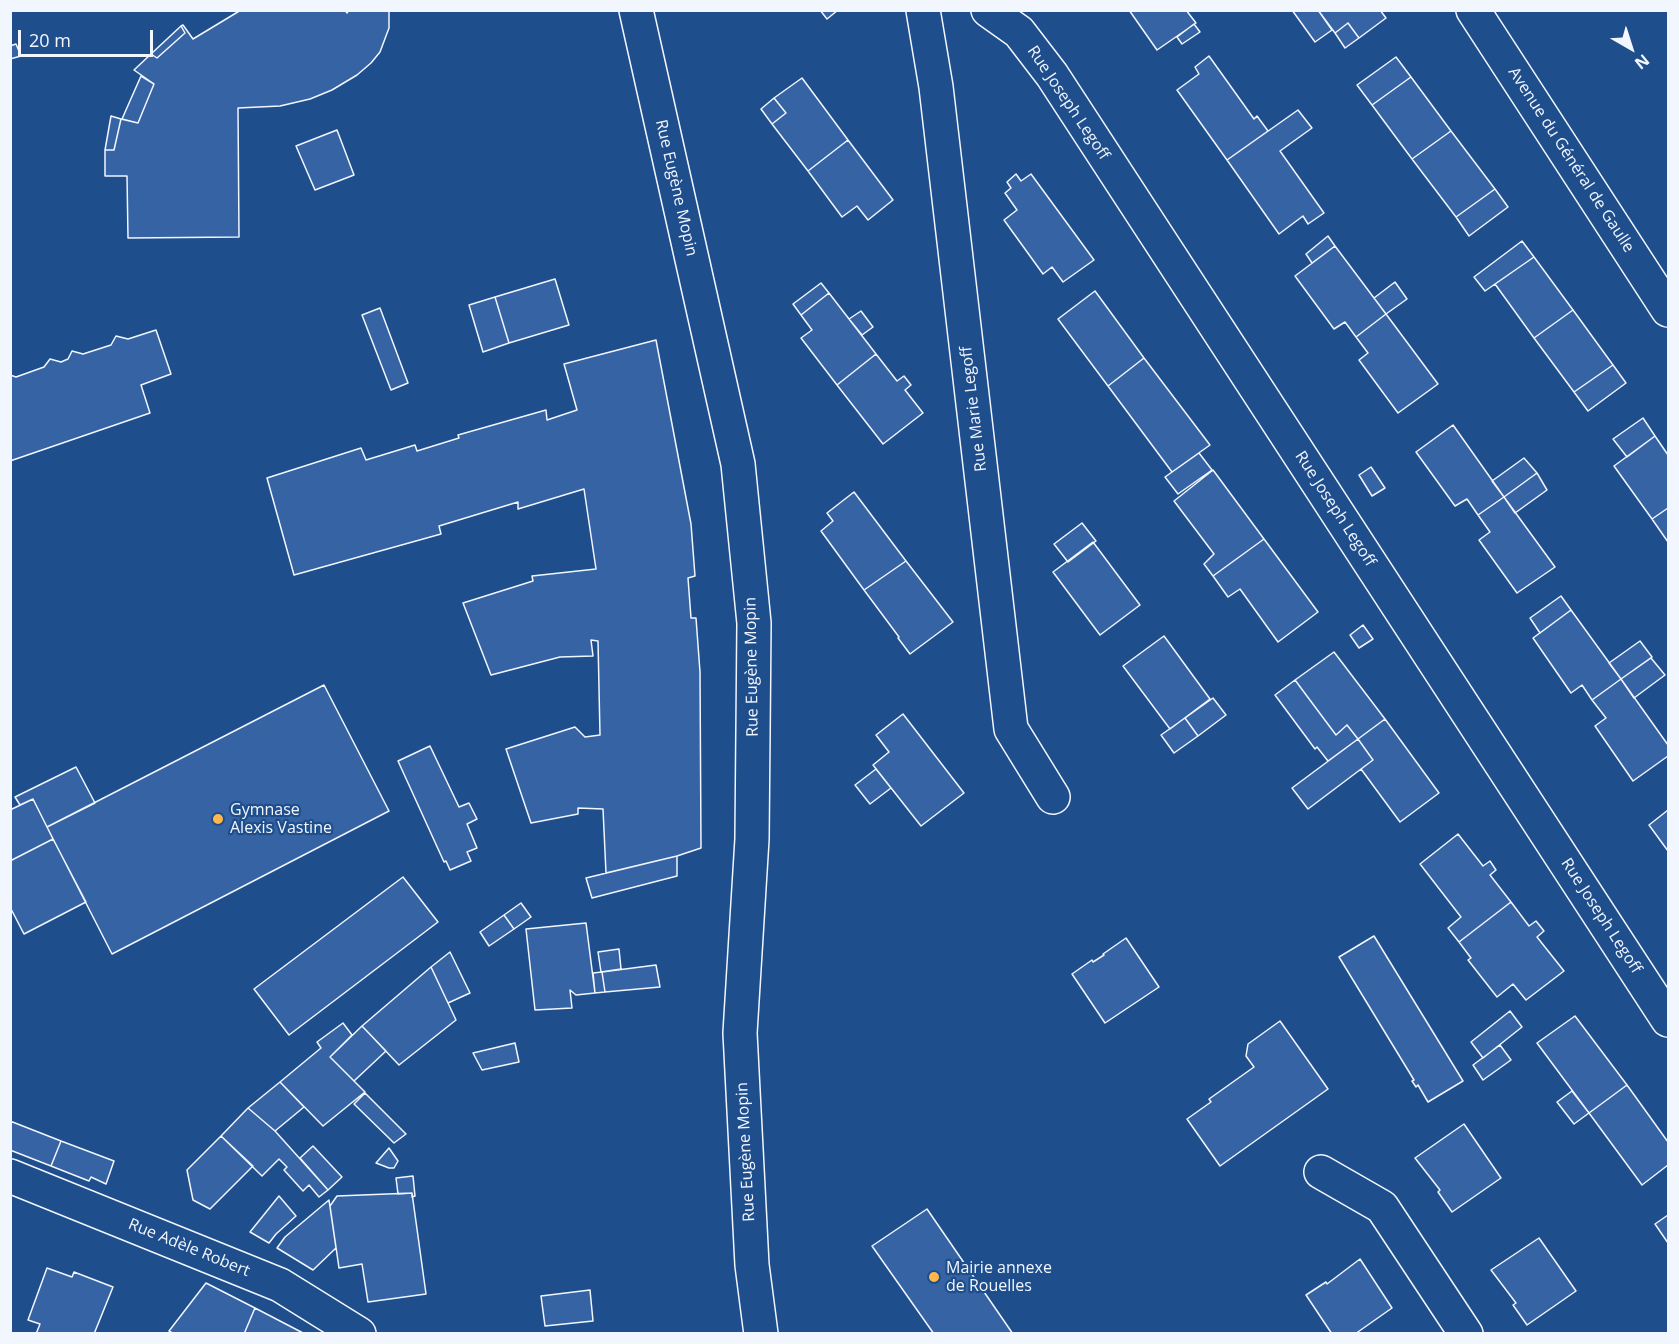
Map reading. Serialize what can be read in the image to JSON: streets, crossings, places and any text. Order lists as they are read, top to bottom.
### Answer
{
  "streets": {
    "street": [
      "Rue Joseph Legoff",
      "Avenue du Général de Gaulle",
      "Rue Eugène Mopin",
      "Rue Marie Legoff",
      "Rue Adèle Robert"
    ]
  },
  "places": ["Gymnase Alexis Vastine", "Mairie annexe de Rouelles"],
  "scale_bar": "20 m",
  "north": "bottom right"
}
